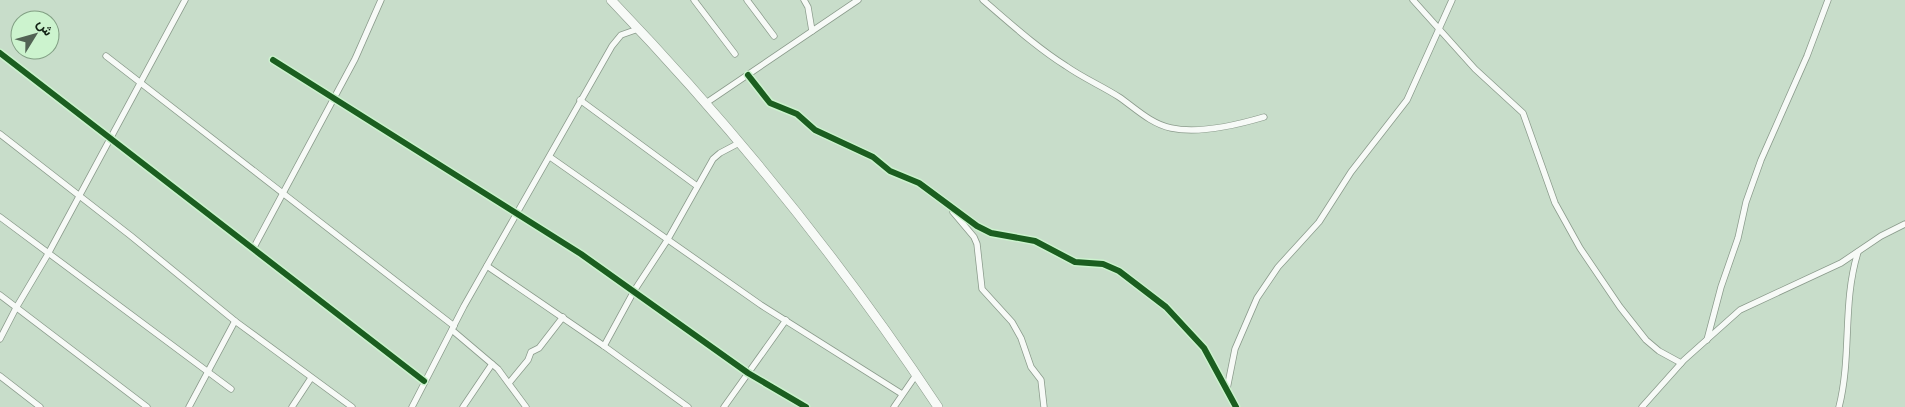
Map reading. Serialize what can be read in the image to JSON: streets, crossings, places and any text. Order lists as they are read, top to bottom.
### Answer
{
  "north": "top right"
}
